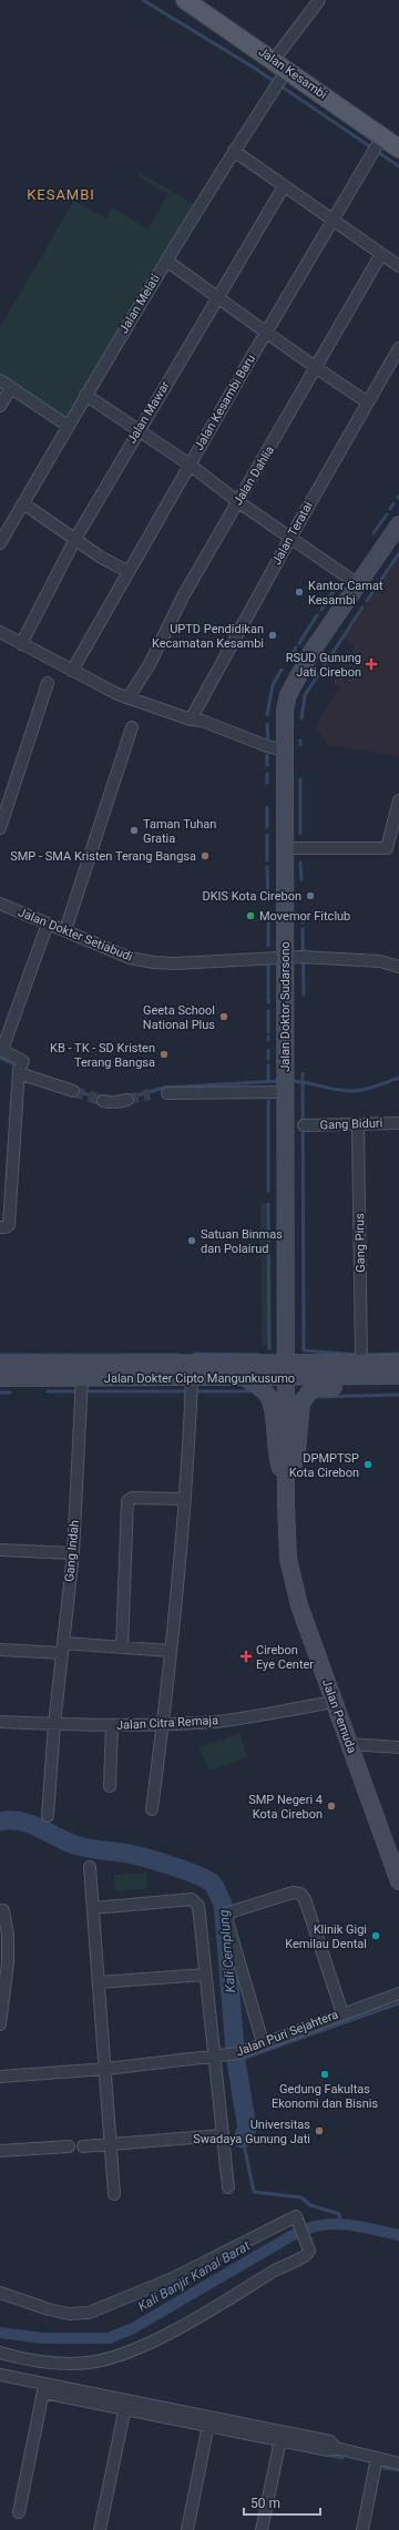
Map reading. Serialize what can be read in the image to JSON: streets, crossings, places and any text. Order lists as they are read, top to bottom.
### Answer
{
  "streets": {
    "main road": ["Jalan Kesambi"],
    "street": [
      "Jalan Melati",
      "Jalan Kesambi Baru",
      "Jalan Mawar",
      "Jalan Dahlia",
      "Jalan Teratai",
      "Jalan Dokter Setiabudi",
      "Jalan Doktor Sudarsono",
      "Gang Biduri",
      "Gang Pirus",
      "Jalan Dokter Cipto Mangunkusumo",
      "Gang Indah",
      "Jalan Pemuda",
      "Jalan Citra Remaja",
      "Jalan Puri Sejahtera"
    ]
  },
  "crossings": [
    ["Jalan Kesambi", "Jalan Melati"],
    ["Jalan Kesambi", "Jalan Kesambi Baru"],
    ["Jalan Dokter Setiabudi", "Jalan Doktor Sudarsono"],
    ["Jalan Doktor Sudarsono", "Gang Biduri"],
    ["Jalan Doktor Sudarsono", "Jalan Dokter Cipto Mangunkusumo"],
    ["Jalan Doktor Sudarsono", "Jalan Pemuda"],
    ["Gang Biduri", "Gang Pirus"],
    ["Gang Pirus", "Jalan Dokter Cipto Mangunkusumo"],
    ["Jalan Dokter Cipto Mangunkusumo", "Gang Indah"],
    ["Jalan Dokter Cipto Mangunkusumo", "Jalan Pemuda"],
    ["Gang Indah", "Jalan Citra Remaja"],
    ["Jalan Pemuda", "Jalan Citra Remaja"]
  ],
  "districts": ["KESAMBI"],
  "water": ["Kali Cemplung", "Kali Banjir Kanal Barat"],
  "places": {
    "other": [
      "Kantor Camat Kesambi",
      "UPTD Pendidikan Kecamatan Kesambi",
      "Taman Tuhan Gratia",
      "SMP - SMA Kristen Terang Bangsa",
      "DKIS Kota Cirebon",
      "Movemor Fitclub",
      "Geeta School National Plus",
      "KB - TK - SD Kristen Terang Bangsa",
      "Satuan Binmas dan Polairud",
      "DPMPTSP Kota Cirebon",
      "SMP Negeri 4 Kota Cirebon",
      "Klinik Gigi Kemilau Dental",
      "Gedung Fakultas Ekonomi dan Bisnis",
      "Universitas Swadaya Gunung Jati"
    ],
    "health": ["RSUD Gunung Jati Cirebon", "Cirebon Eye Center"]
  },
  "scale_bar": "50 m"
}
